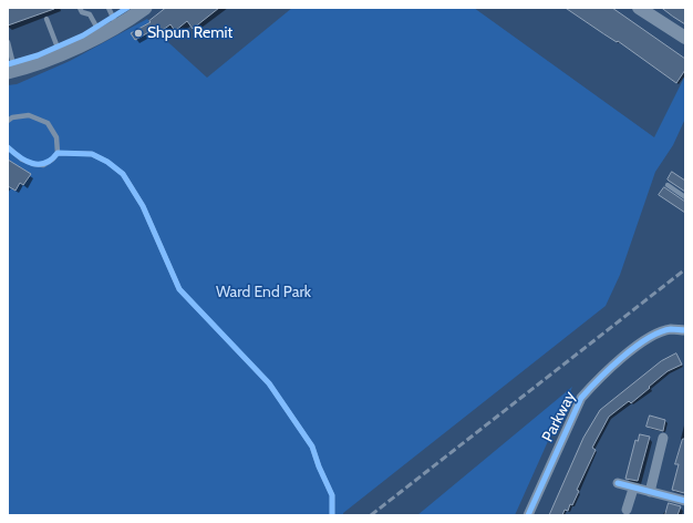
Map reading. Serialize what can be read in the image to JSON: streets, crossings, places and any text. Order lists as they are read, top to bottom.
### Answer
{
  "streets": {
    "street": ["Parkway"]
  },
  "parks": ["Ward End Park"],
  "places": ["Shpun Remit"]
}
